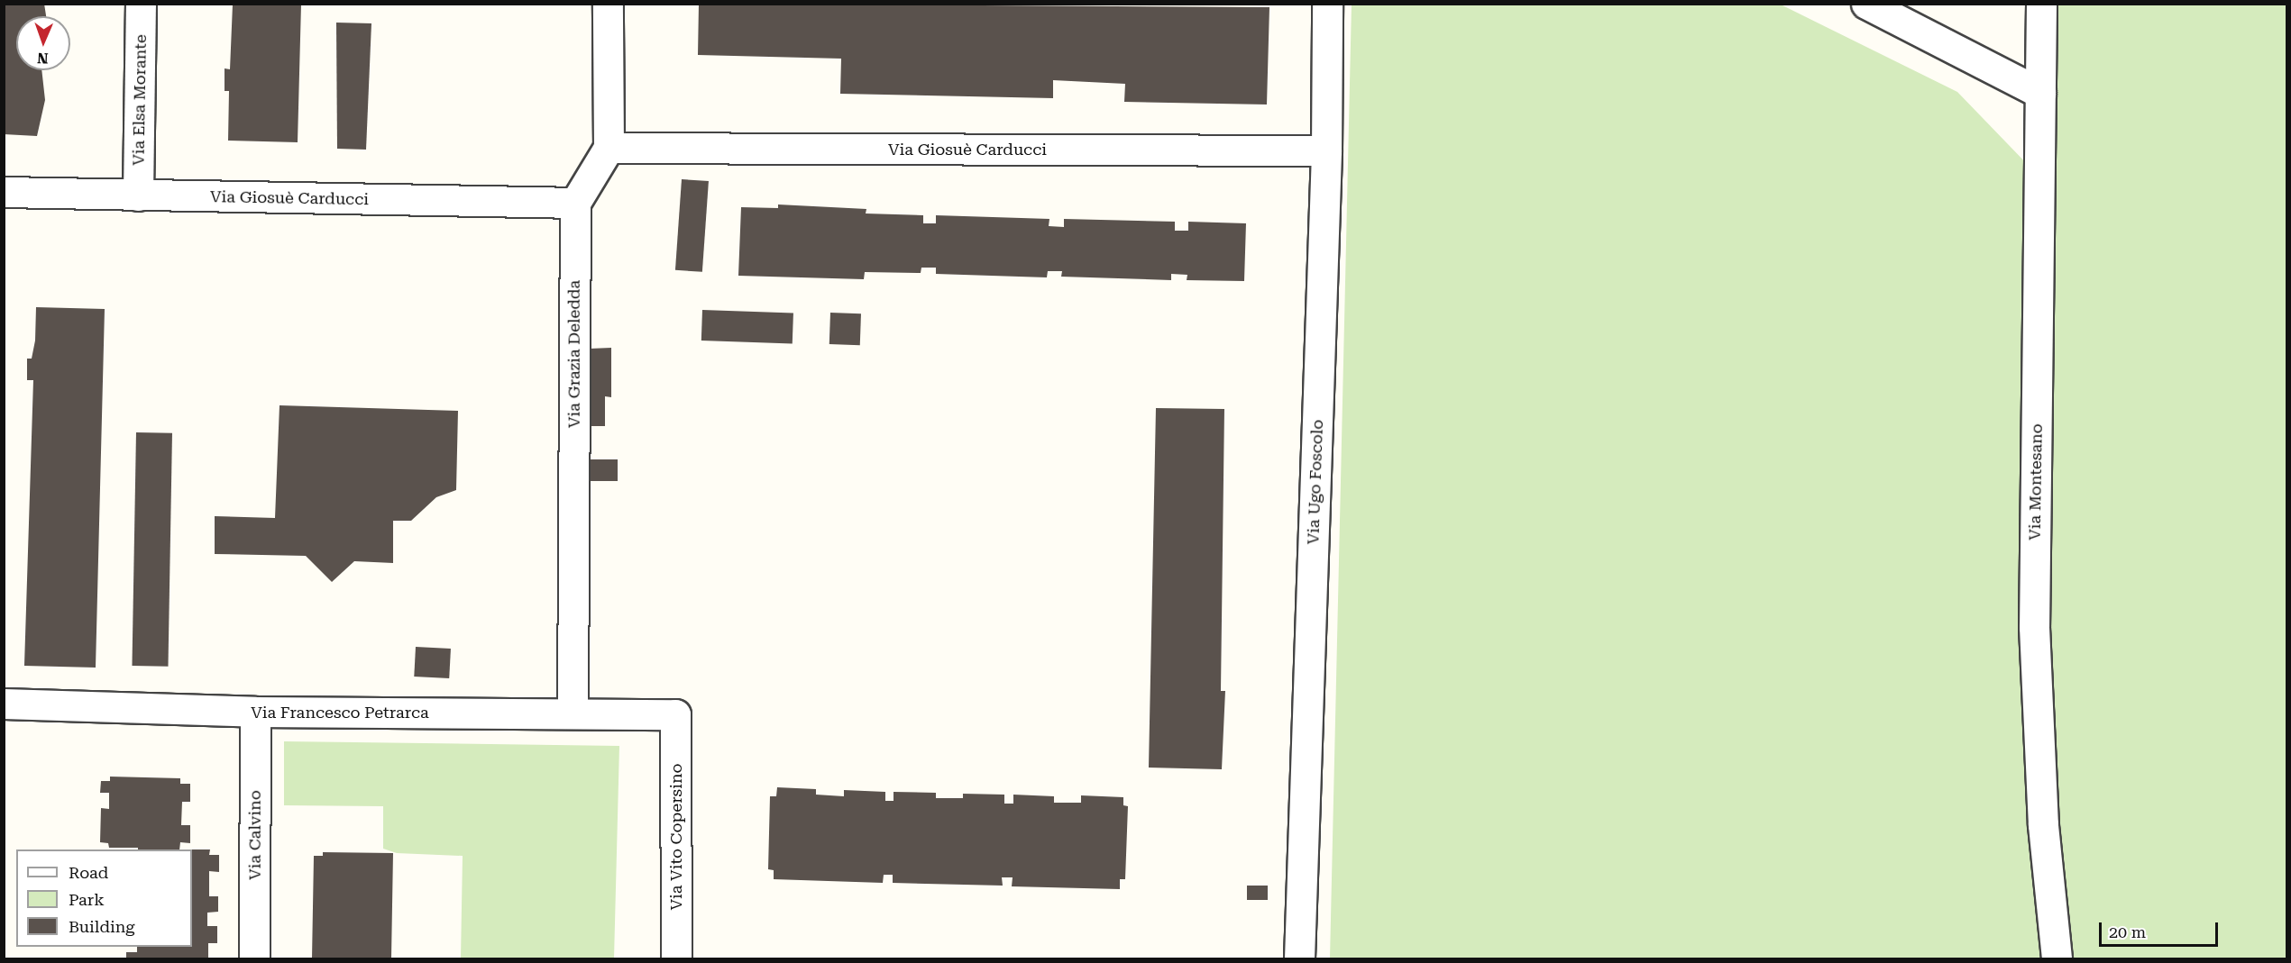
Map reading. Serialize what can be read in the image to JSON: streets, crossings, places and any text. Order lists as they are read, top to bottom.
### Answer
{
  "streets": {
    "street": [
      "Via Elsa Morante",
      "Via Giosuè Carducci",
      "Via Grazia Deledda",
      "Via Ugo Foscolo",
      "Via Montesano",
      "Via Francesco Petrarca",
      "Via Calvino",
      "Via Vito Copersino"
    ]
  },
  "crossings": [
    ["Via Elsa Morante", "Via Giosuè Carducci"],
    ["Via Giosuè Carducci", "Via Grazia Deledda"],
    ["Via Giosuè Carducci", "Via Ugo Foscolo"],
    ["Via Grazia Deledda", "Via Francesco Petrarca"],
    ["Via Francesco Petrarca", "Via Calvino"],
    ["Via Francesco Petrarca", "Via Vito Copersino"]
  ],
  "legend": ["Road", "Park", "Building"],
  "scale_bar": "20 m",
  "north": "bottom"
}
